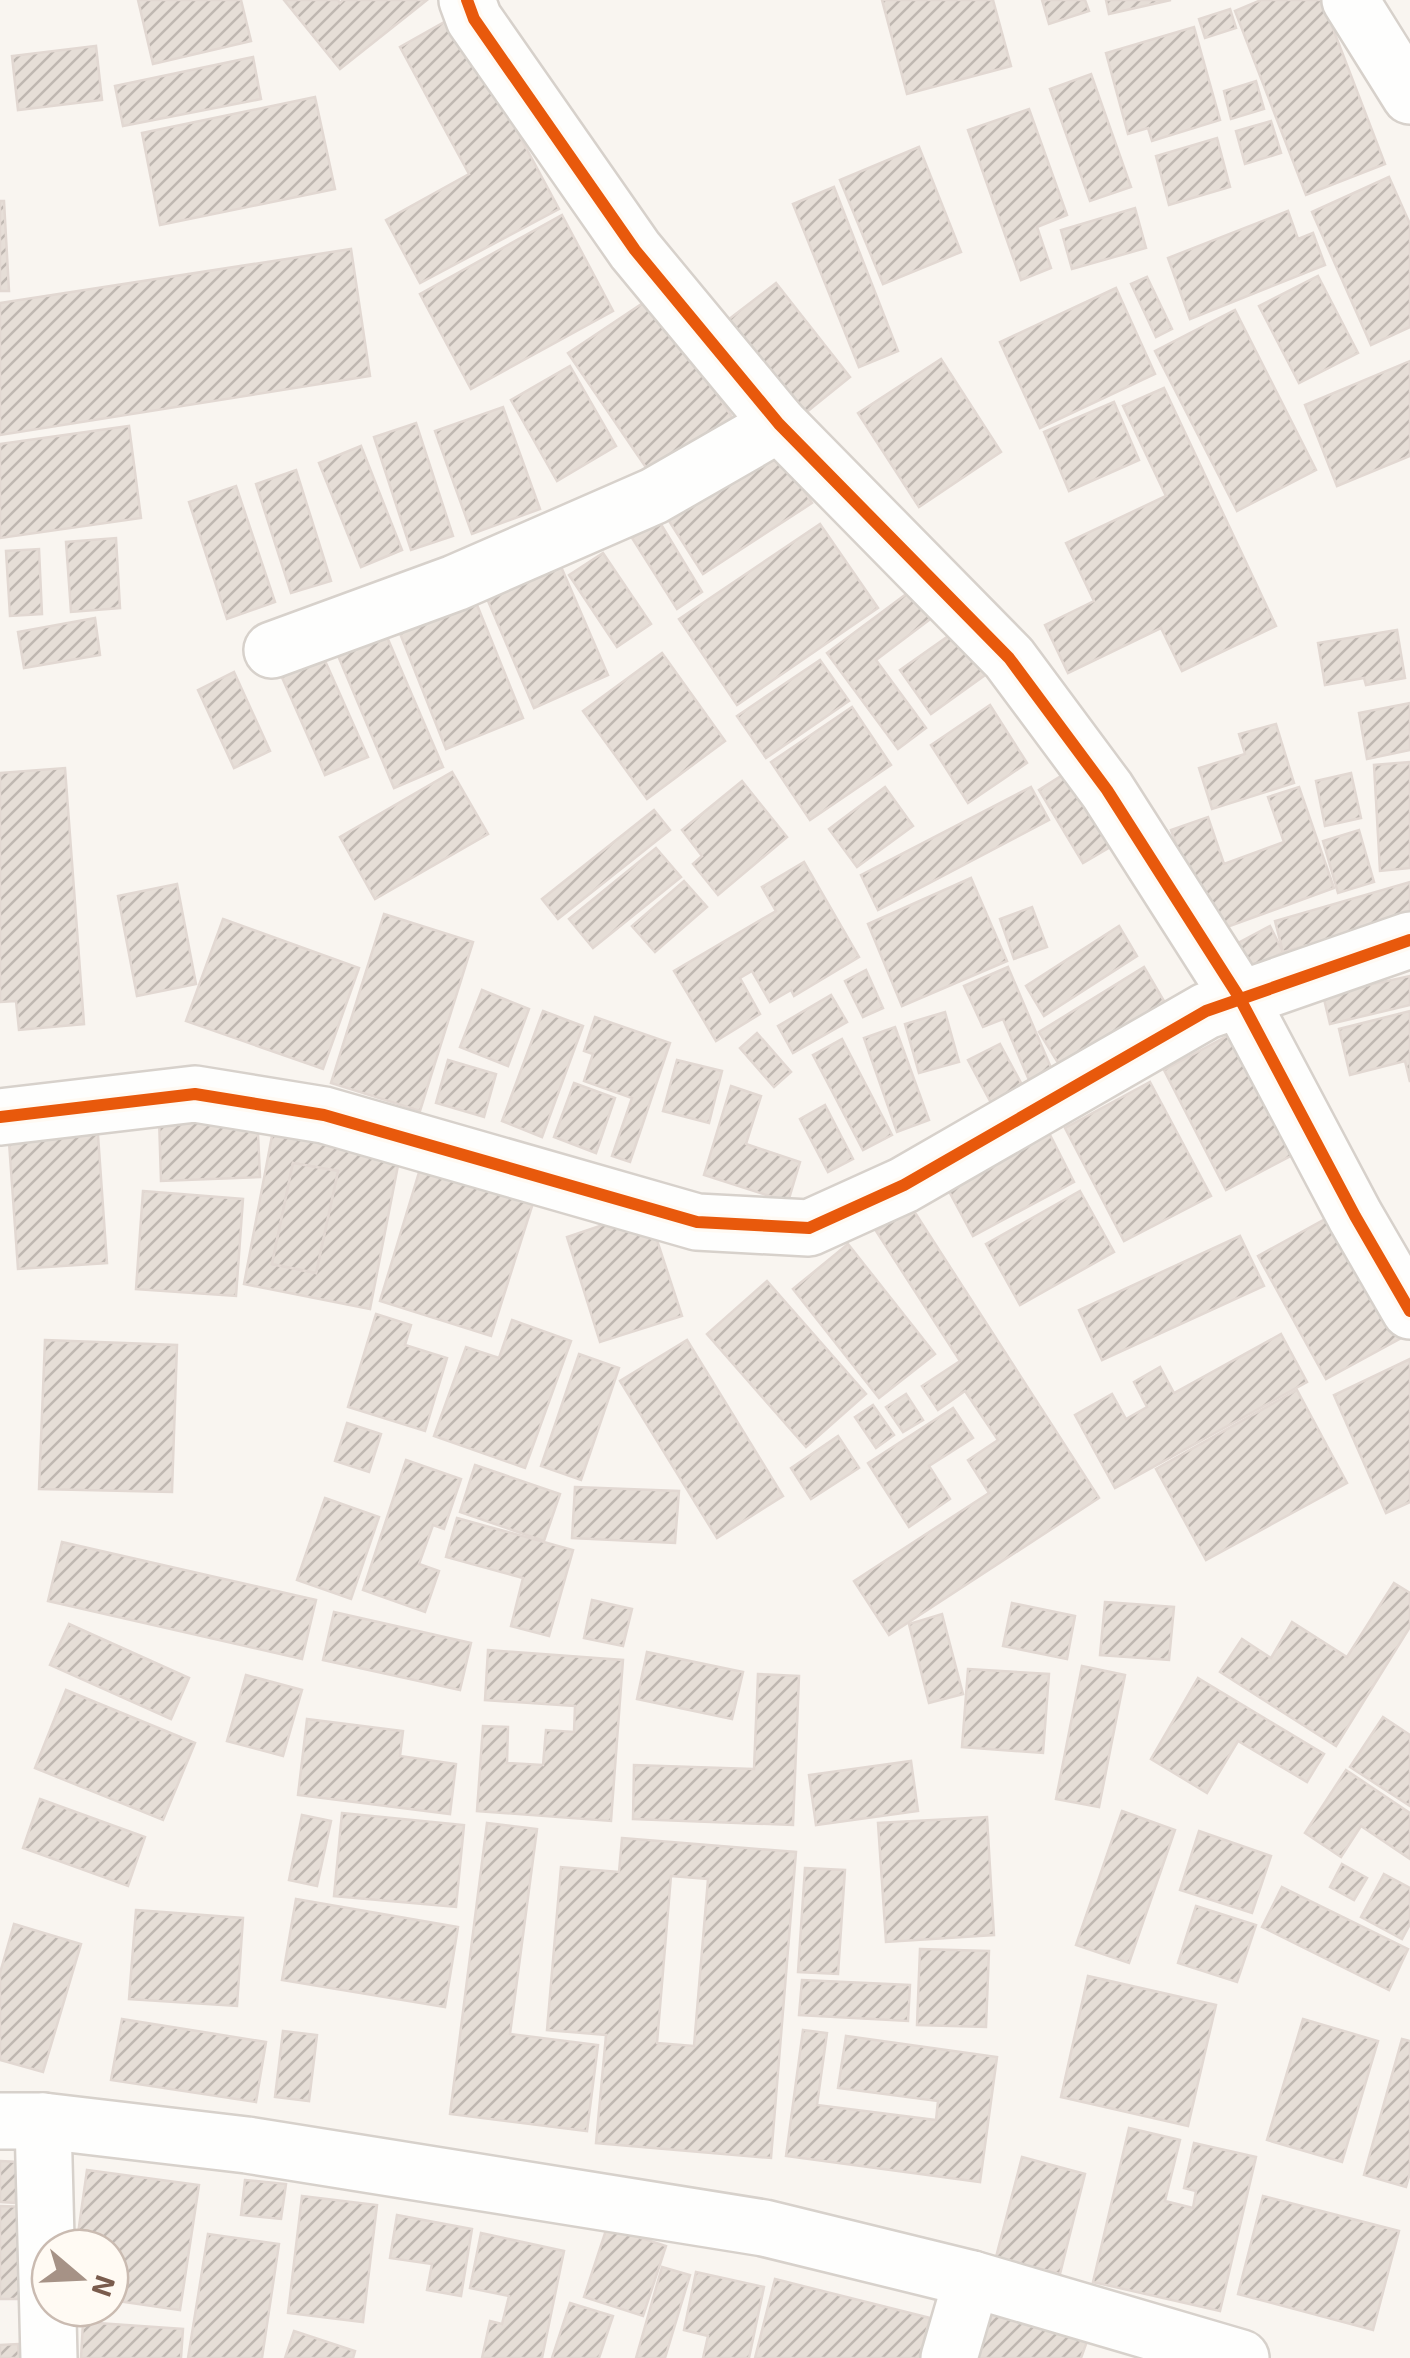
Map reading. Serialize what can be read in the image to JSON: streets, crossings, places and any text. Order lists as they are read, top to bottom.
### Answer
{
  "north": "right"
}
